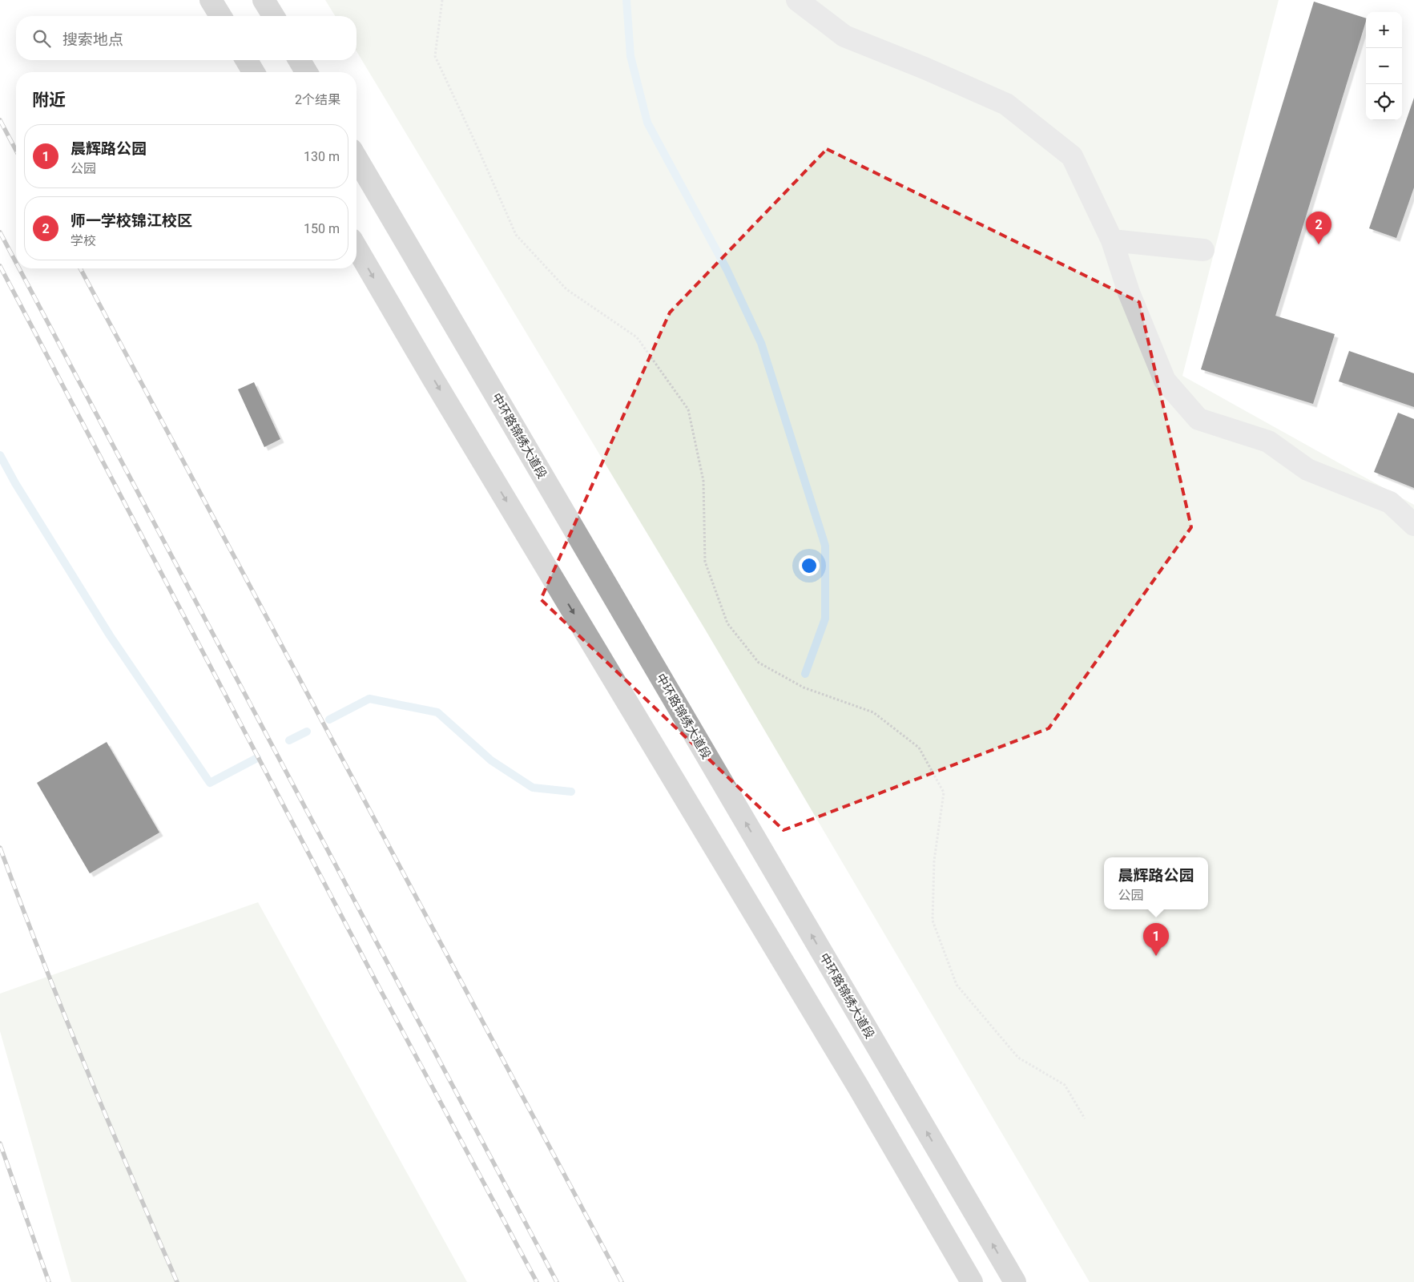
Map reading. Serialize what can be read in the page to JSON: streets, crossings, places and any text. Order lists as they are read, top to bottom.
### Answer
{
  "streets": {
    "main road": ["中环路锦绣大道段"]
  },
  "page": {
    "map_buttons": ["+", "−"],
    "search": "搜索地点",
    "heading": ["附近", "2个结果"],
    "list": [
      {
        "mark": "1",
        "name": "晨辉路公园",
        "note": "公园",
        "value": "130 m"
      },
      {
        "mark": "2",
        "name": "师一学校锦江校区",
        "note": "学校",
        "value": "150 m"
      }
    ],
    "pins": ["2", "1"],
    "popup": ["晨辉路公园", "公园"]
  }
}
